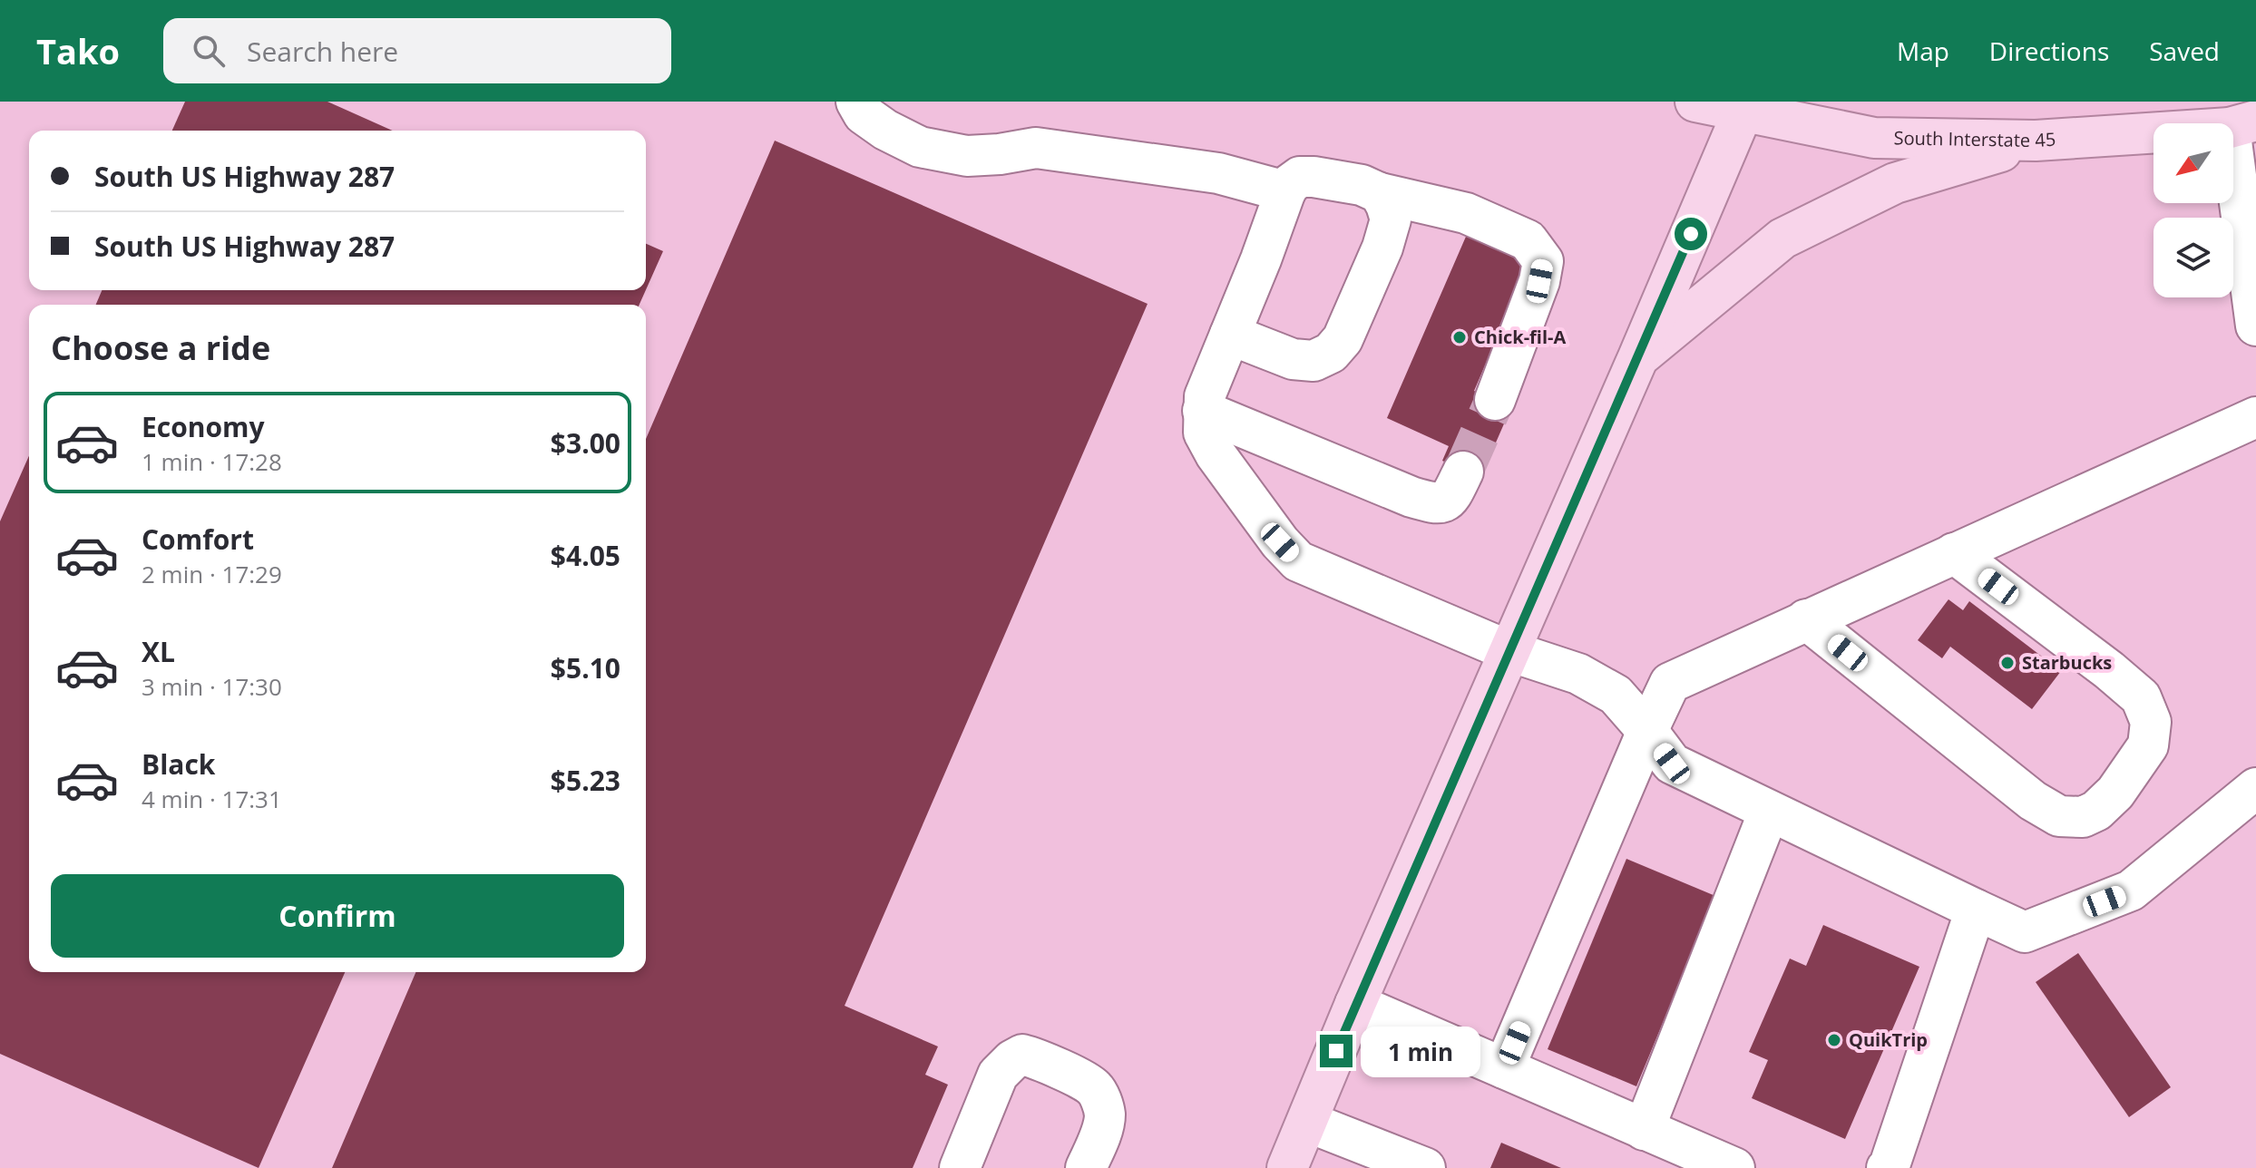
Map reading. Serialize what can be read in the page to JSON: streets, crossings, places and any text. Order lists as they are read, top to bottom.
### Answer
{
  "streets": {
    "main road": ["South Interstate 45"]
  },
  "places": ["Chick-fil-A", "Starbucks", "QuikTrip"],
  "north": "bottom left",
  "page": {
    "header": "Tako",
    "search": "Search here",
    "nav": ["Map", "Directions", "Saved"],
    "banner": ["South US Highway 287", "South US Highway 287"],
    "heading": "Choose a ride",
    "list": [
      {
        "name": "Economy",
        "note": "1 min · 17:28",
        "value": "$3.00"
      },
      {
        "name": "Comfort",
        "note": "2 min · 17:29",
        "value": "$4.05"
      },
      {
        "name": "XL",
        "note": "3 min · 17:30",
        "value": "$5.10"
      },
      {
        "name": "Black",
        "note": "4 min · 17:31",
        "value": "$5.23"
      }
    ],
    "buttons": "Confirm",
    "bubble": "1 min"
  }
}
